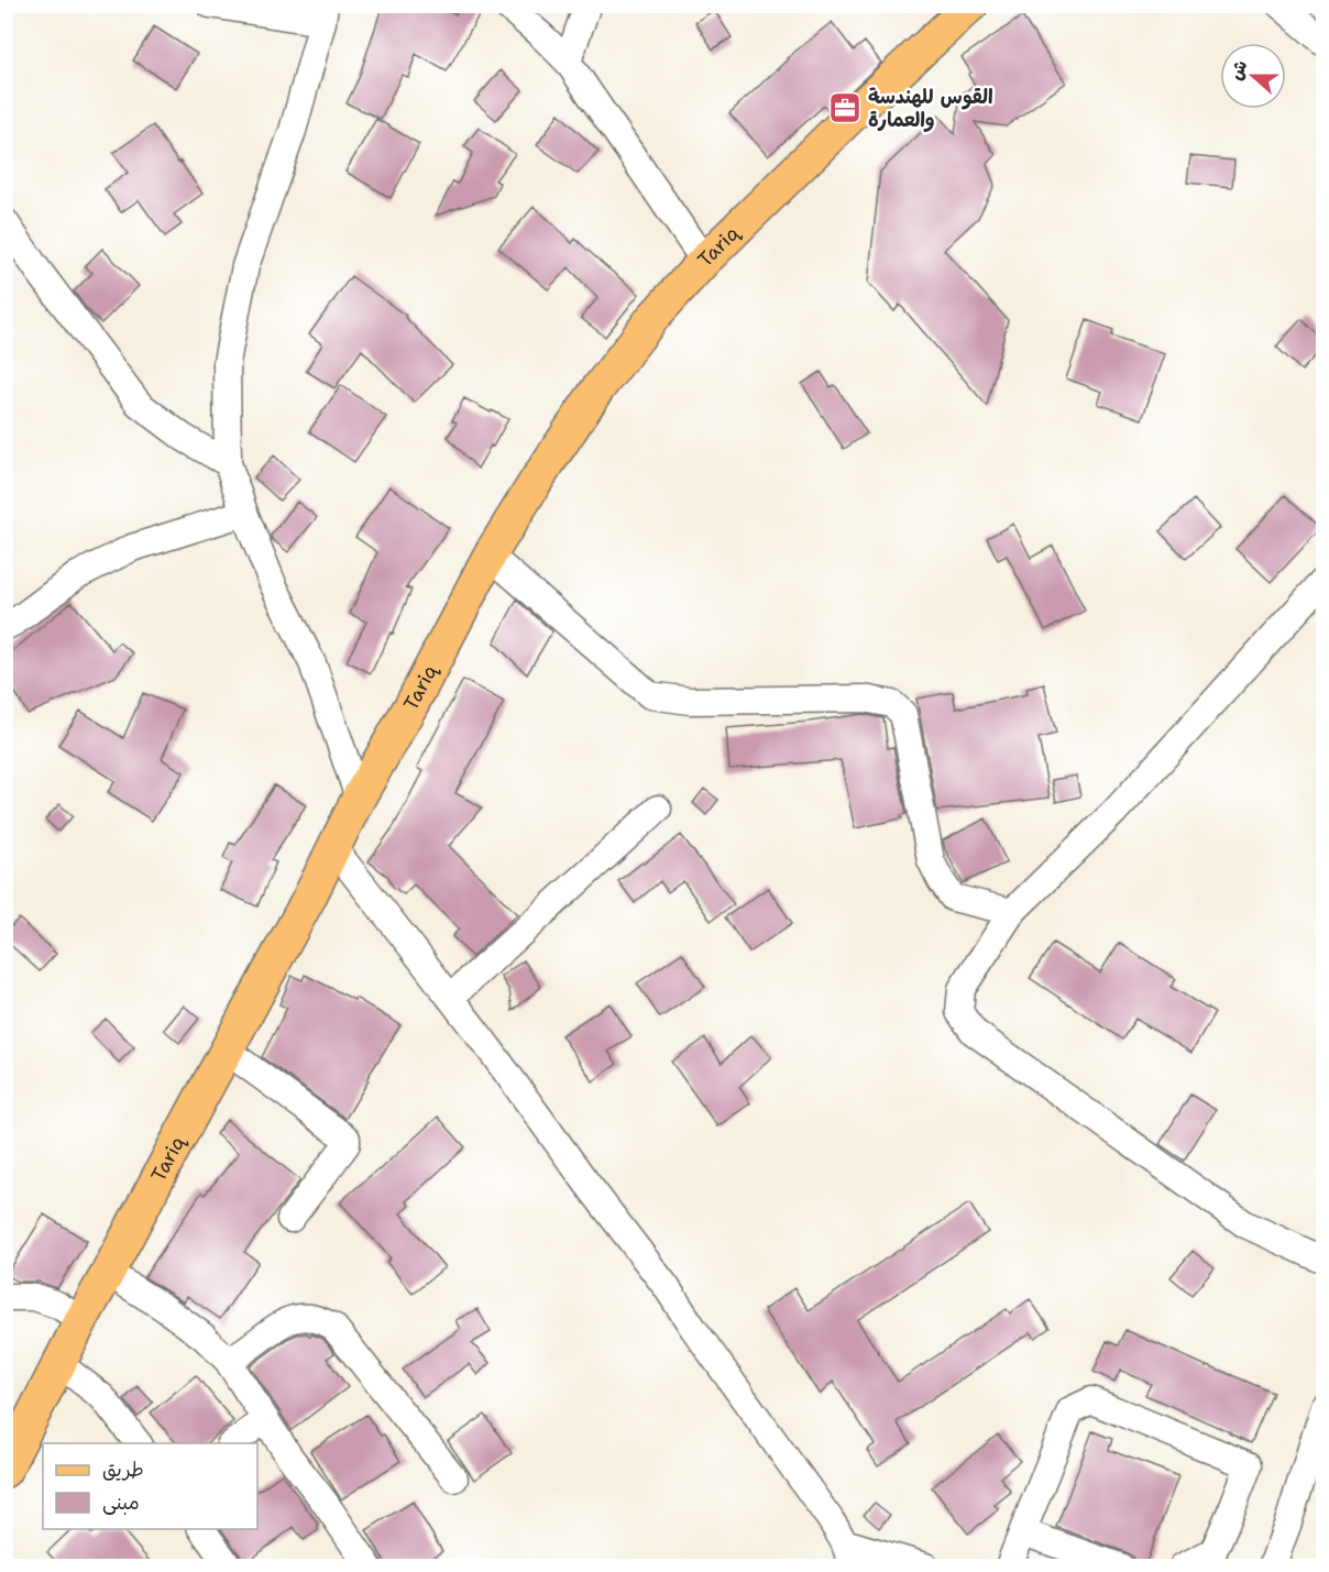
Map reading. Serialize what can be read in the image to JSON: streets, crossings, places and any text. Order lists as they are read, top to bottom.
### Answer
{
  "streets": {
    "main road": ["Tariq"]
  },
  "places": {
    "office": ["القوس للهندسة والعمارة"]
  },
  "legend": ["طريق", "مبنى"],
  "north": "left"
}
